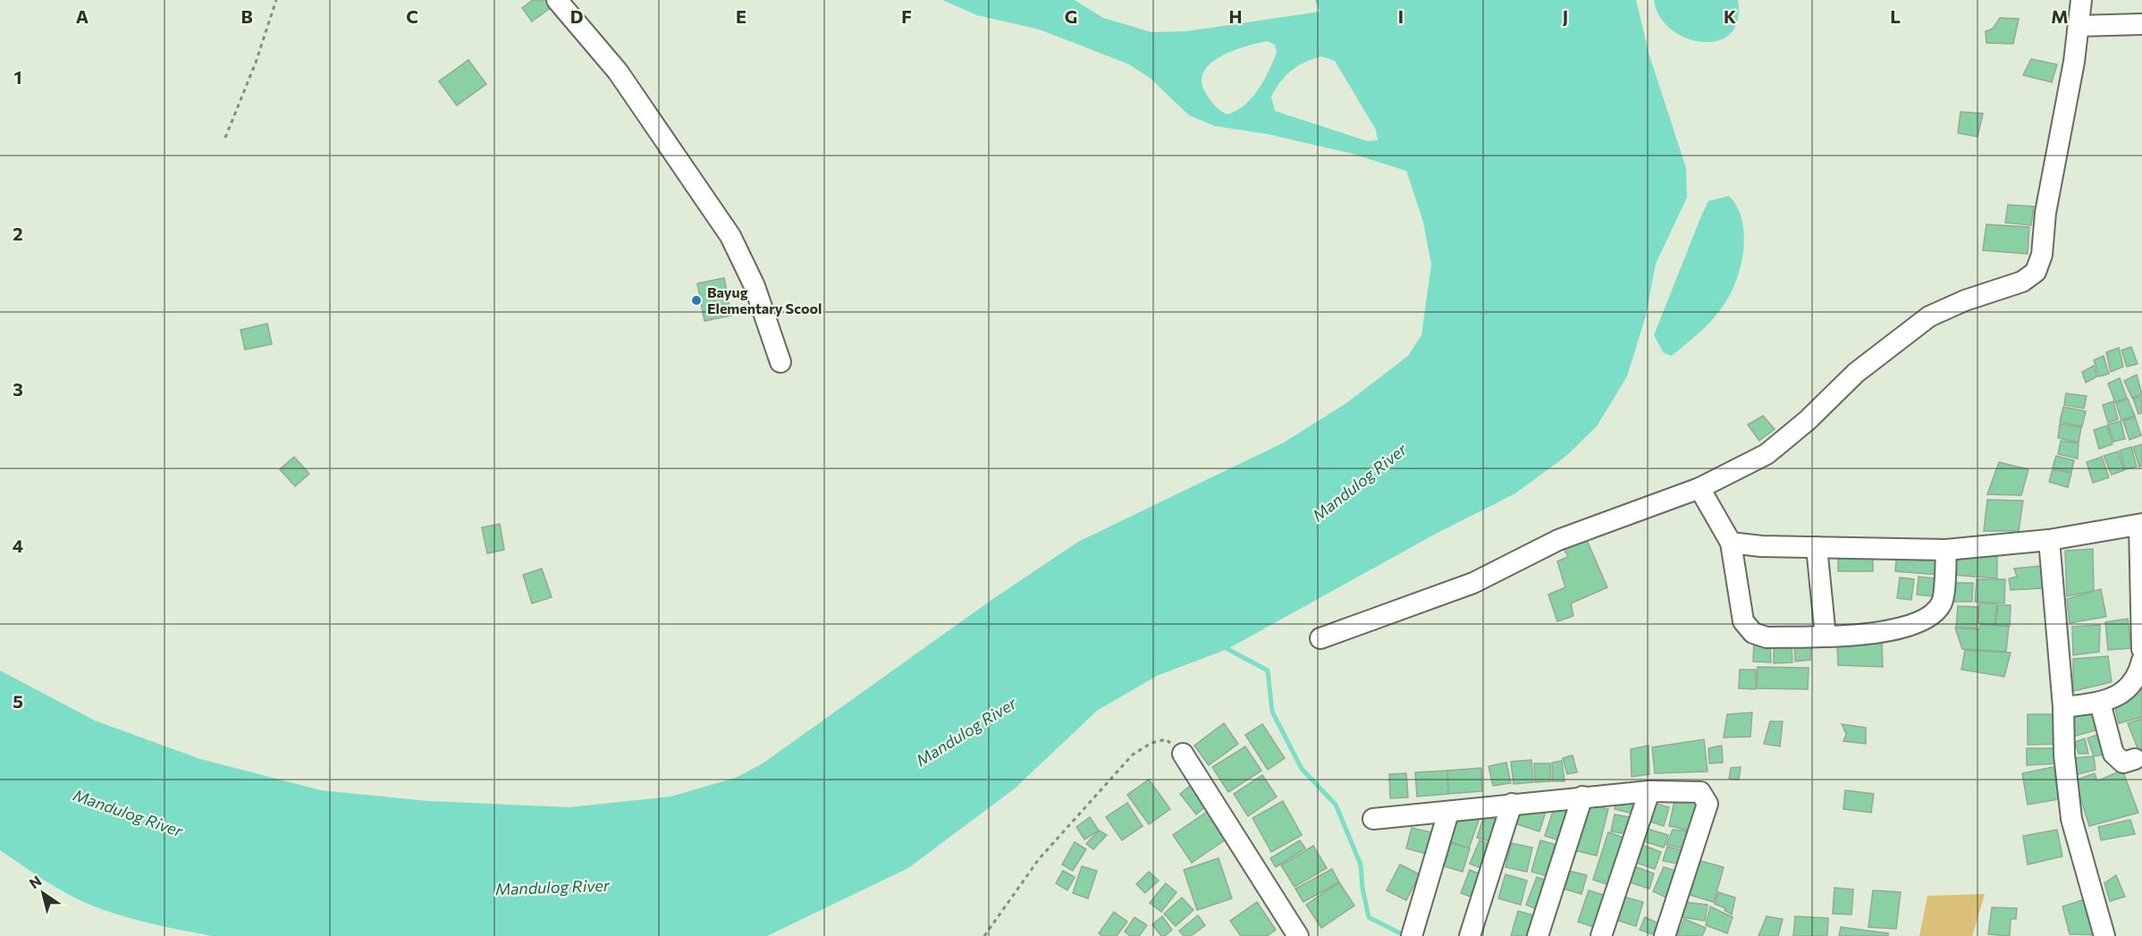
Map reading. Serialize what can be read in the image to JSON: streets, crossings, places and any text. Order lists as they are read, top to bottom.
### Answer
{
  "water": ["Mandulog River"],
  "places": ["Bayug Elementary Scool"],
  "north": "top left",
  "grid": {
    "columns": [
      "A",
      "B",
      "C",
      "D",
      "E",
      "F",
      "G",
      "H",
      "I",
      "J",
      "K",
      "L",
      "M"
    ],
    "rows": [
      "1",
      "2",
      "3",
      "4",
      "5"
    ]
  }
}
